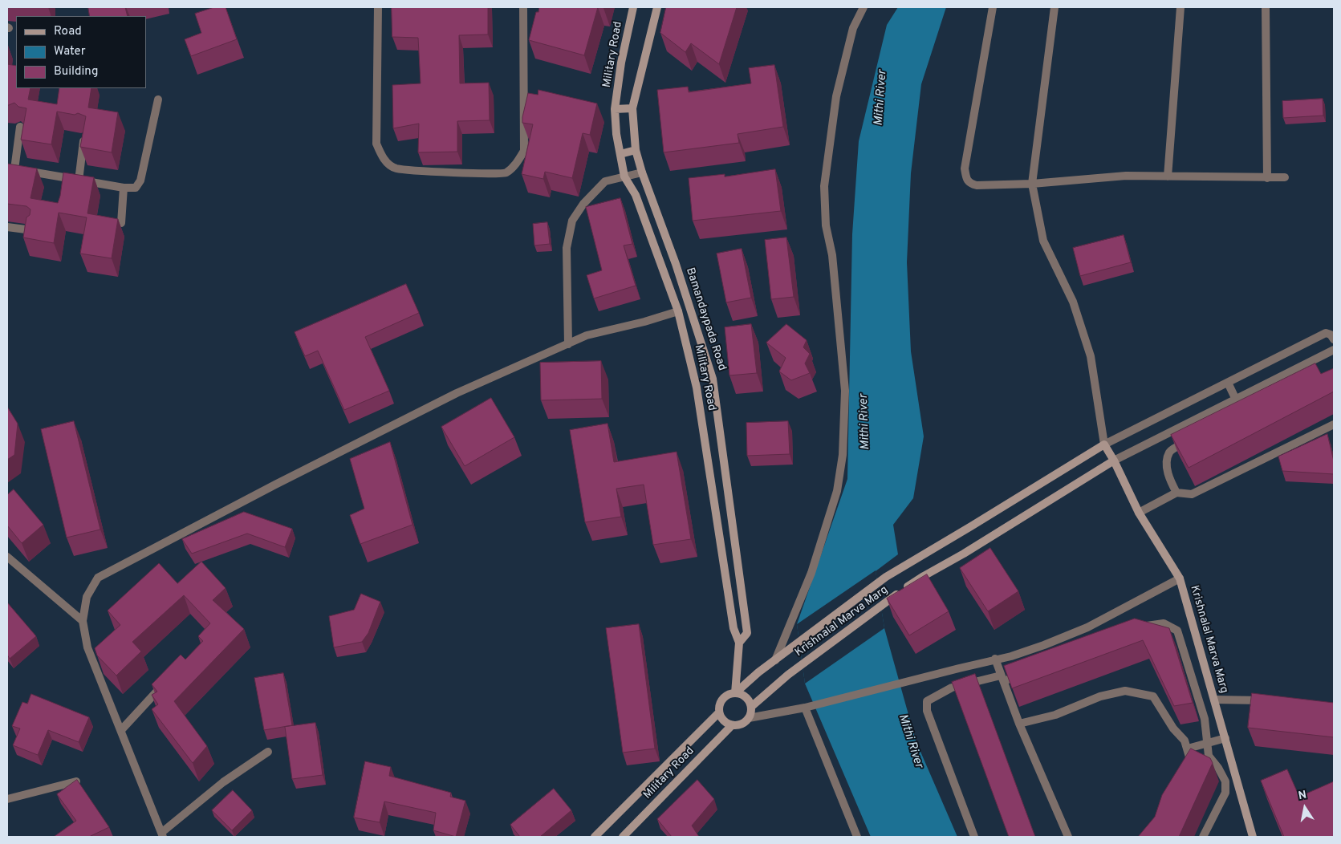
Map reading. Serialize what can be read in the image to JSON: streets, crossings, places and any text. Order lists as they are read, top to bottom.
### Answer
{
  "streets": {
    "street": ["Military Road", "Bamandaypada Road", "Krishnalal Marva Marg"]
  },
  "crossings": [
    ["Military Road", "Bamandaypada Road"],
    ["Military Road", "Krishnalal Marva Marg"]
  ],
  "water": ["Mithi River"],
  "legend": ["Road", "Water", "Building"],
  "north": "top"
}
